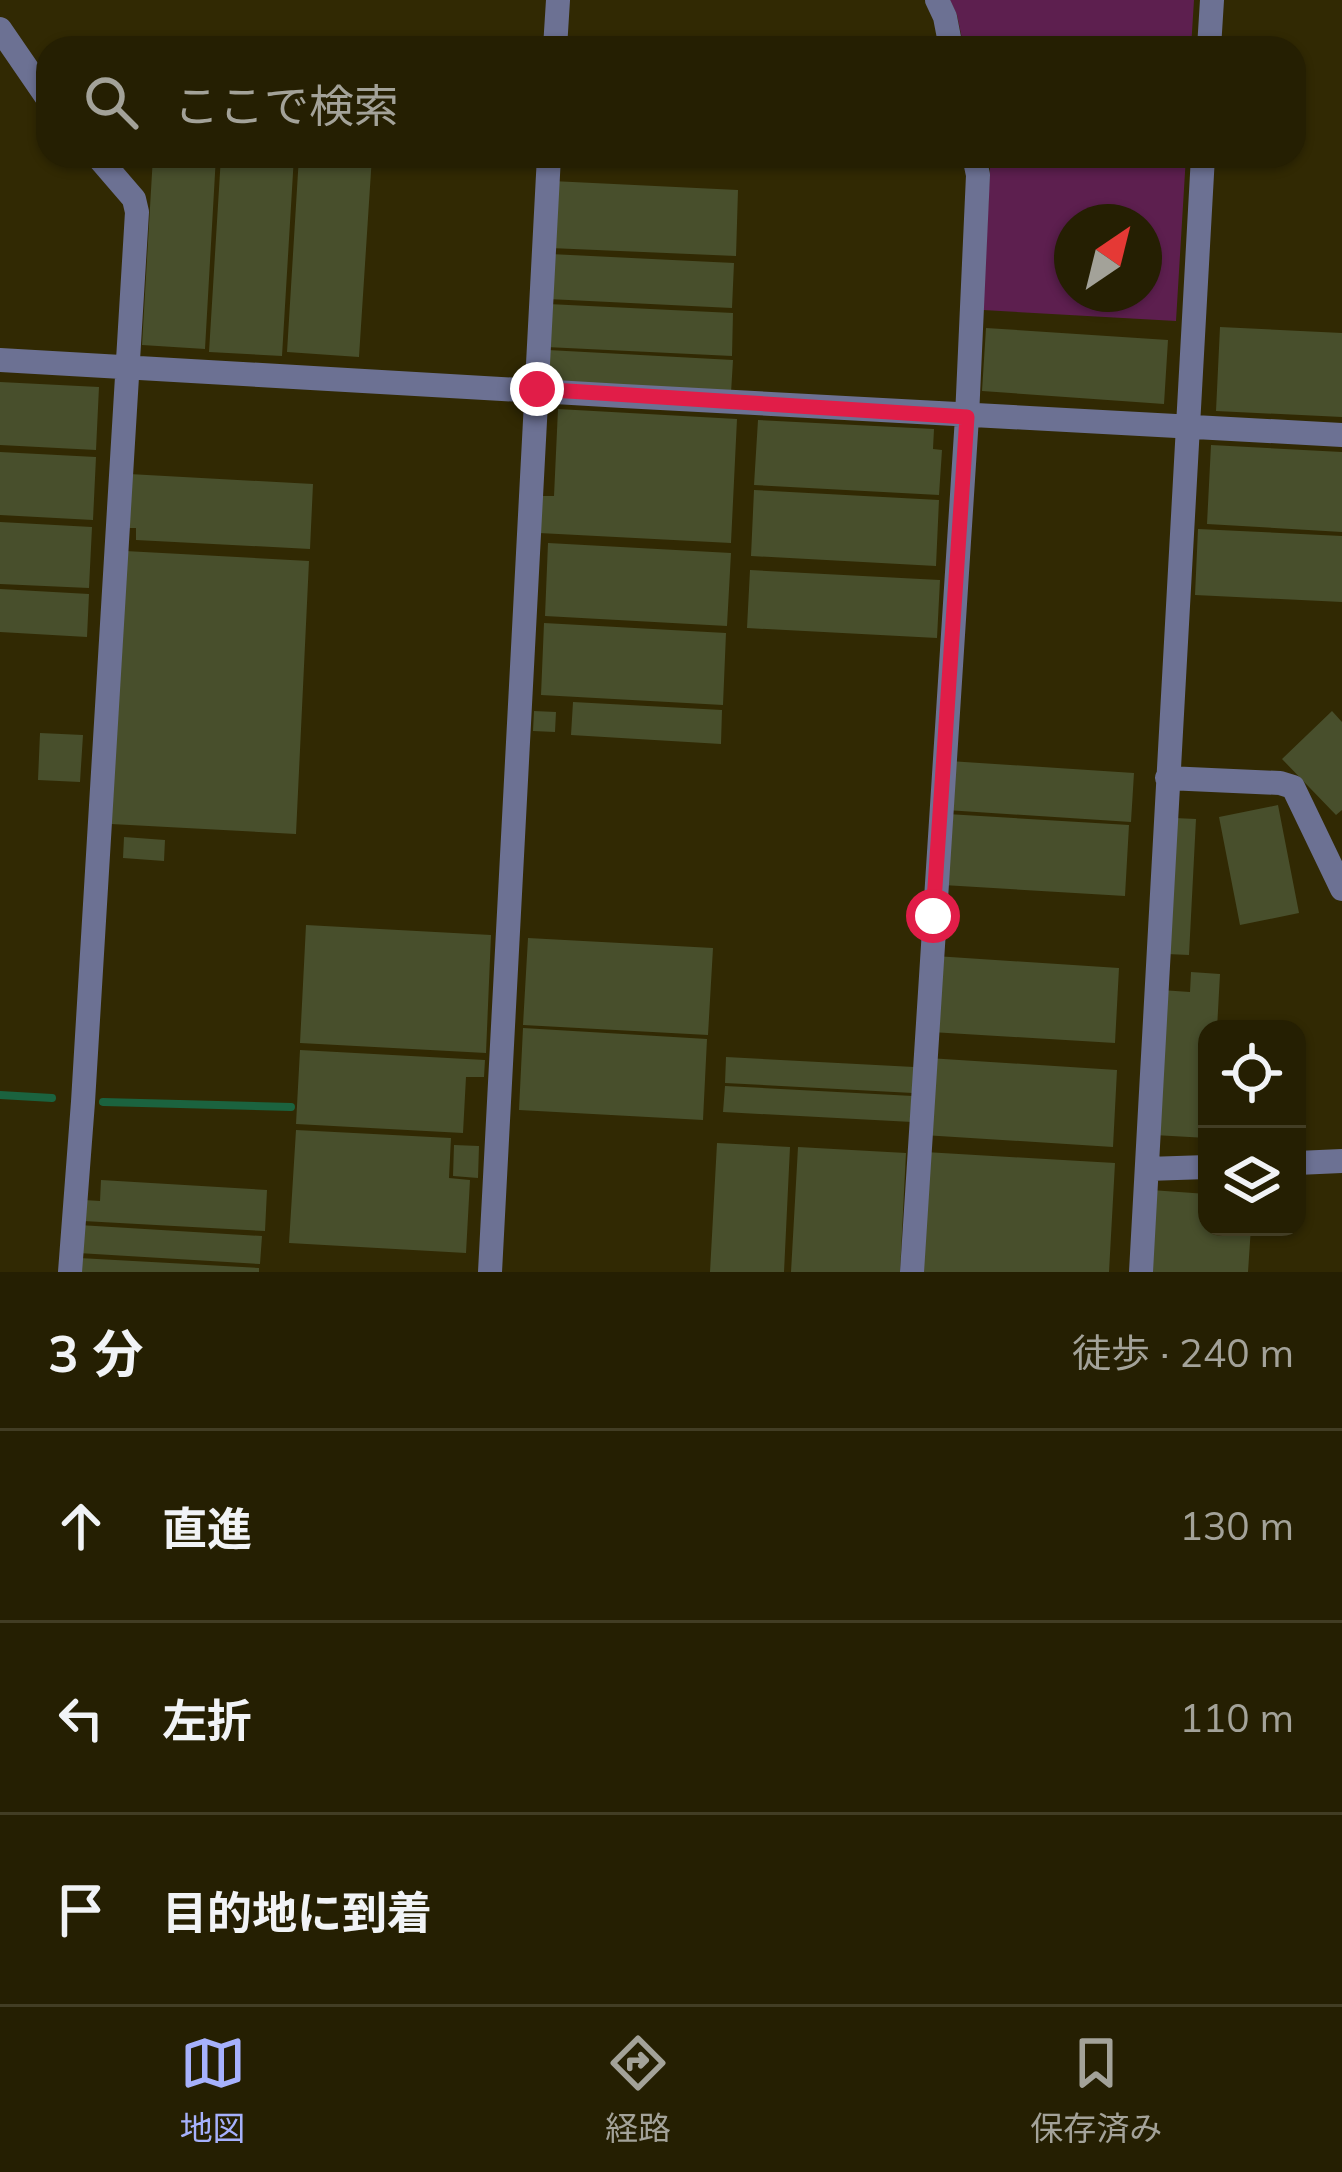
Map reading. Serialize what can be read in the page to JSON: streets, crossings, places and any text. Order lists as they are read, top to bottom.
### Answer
{
  "north": "top right",
  "page": {
    "search": "ここで検索",
    "heading": ["3 分", "徒歩 · 240 m"],
    "list": [
      ["直進", "130 m"],
      ["左折", "110 m"],
      "目的地に到着"
    ],
    "nav": ["地図", "経路", "保存済み"]
  }
}
